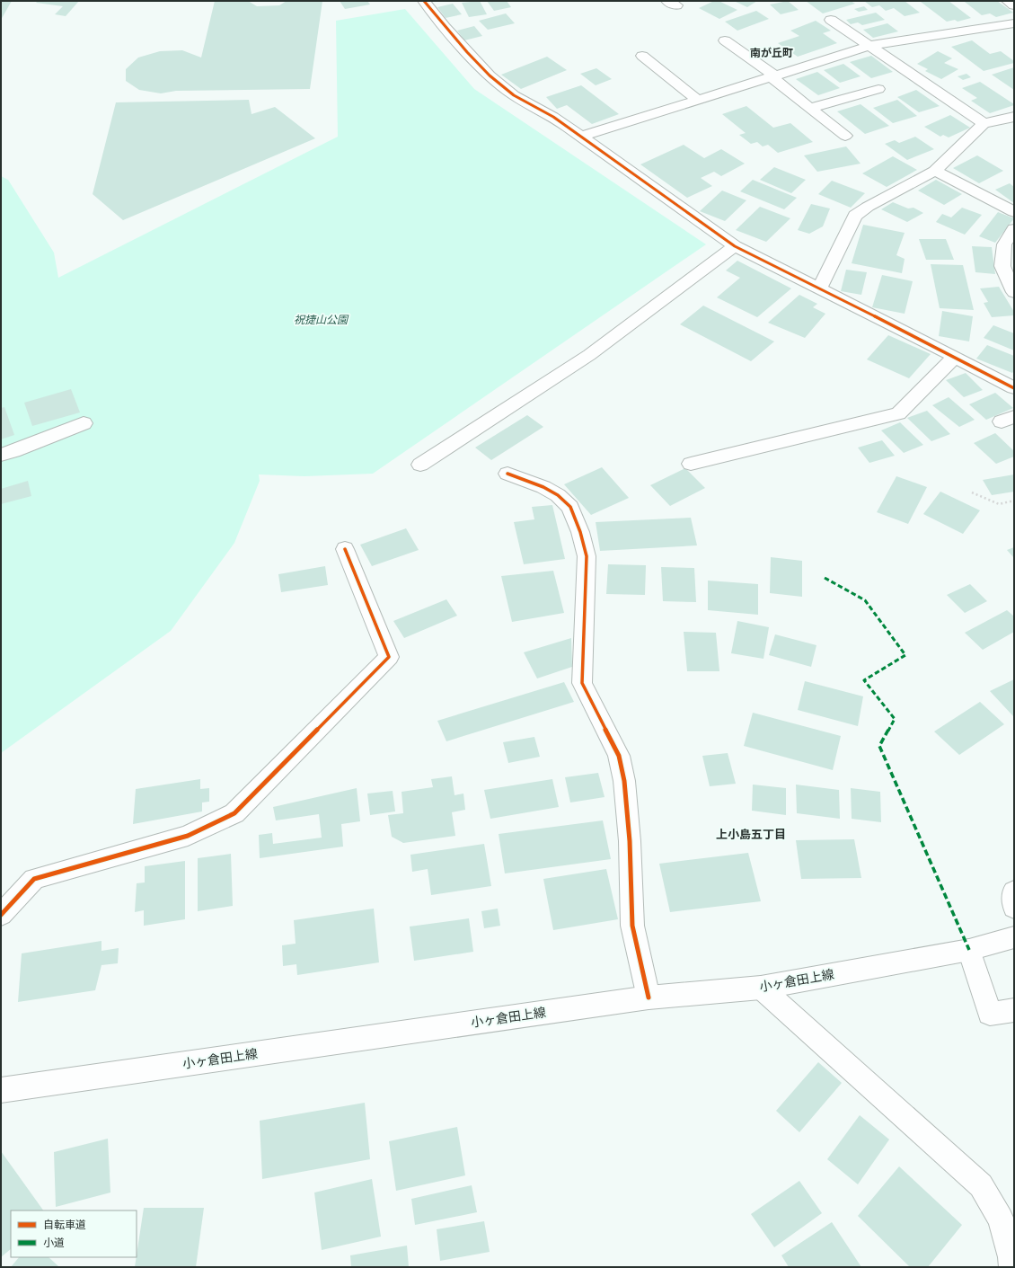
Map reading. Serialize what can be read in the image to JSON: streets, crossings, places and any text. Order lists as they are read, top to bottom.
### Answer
{
  "streets": {
    "street": ["小ヶ倉田上線"]
  },
  "districts": ["南が丘町", "上小島五丁目"],
  "parks": ["祝捷山公園"],
  "legend": ["自転車道", "小道"]
}
